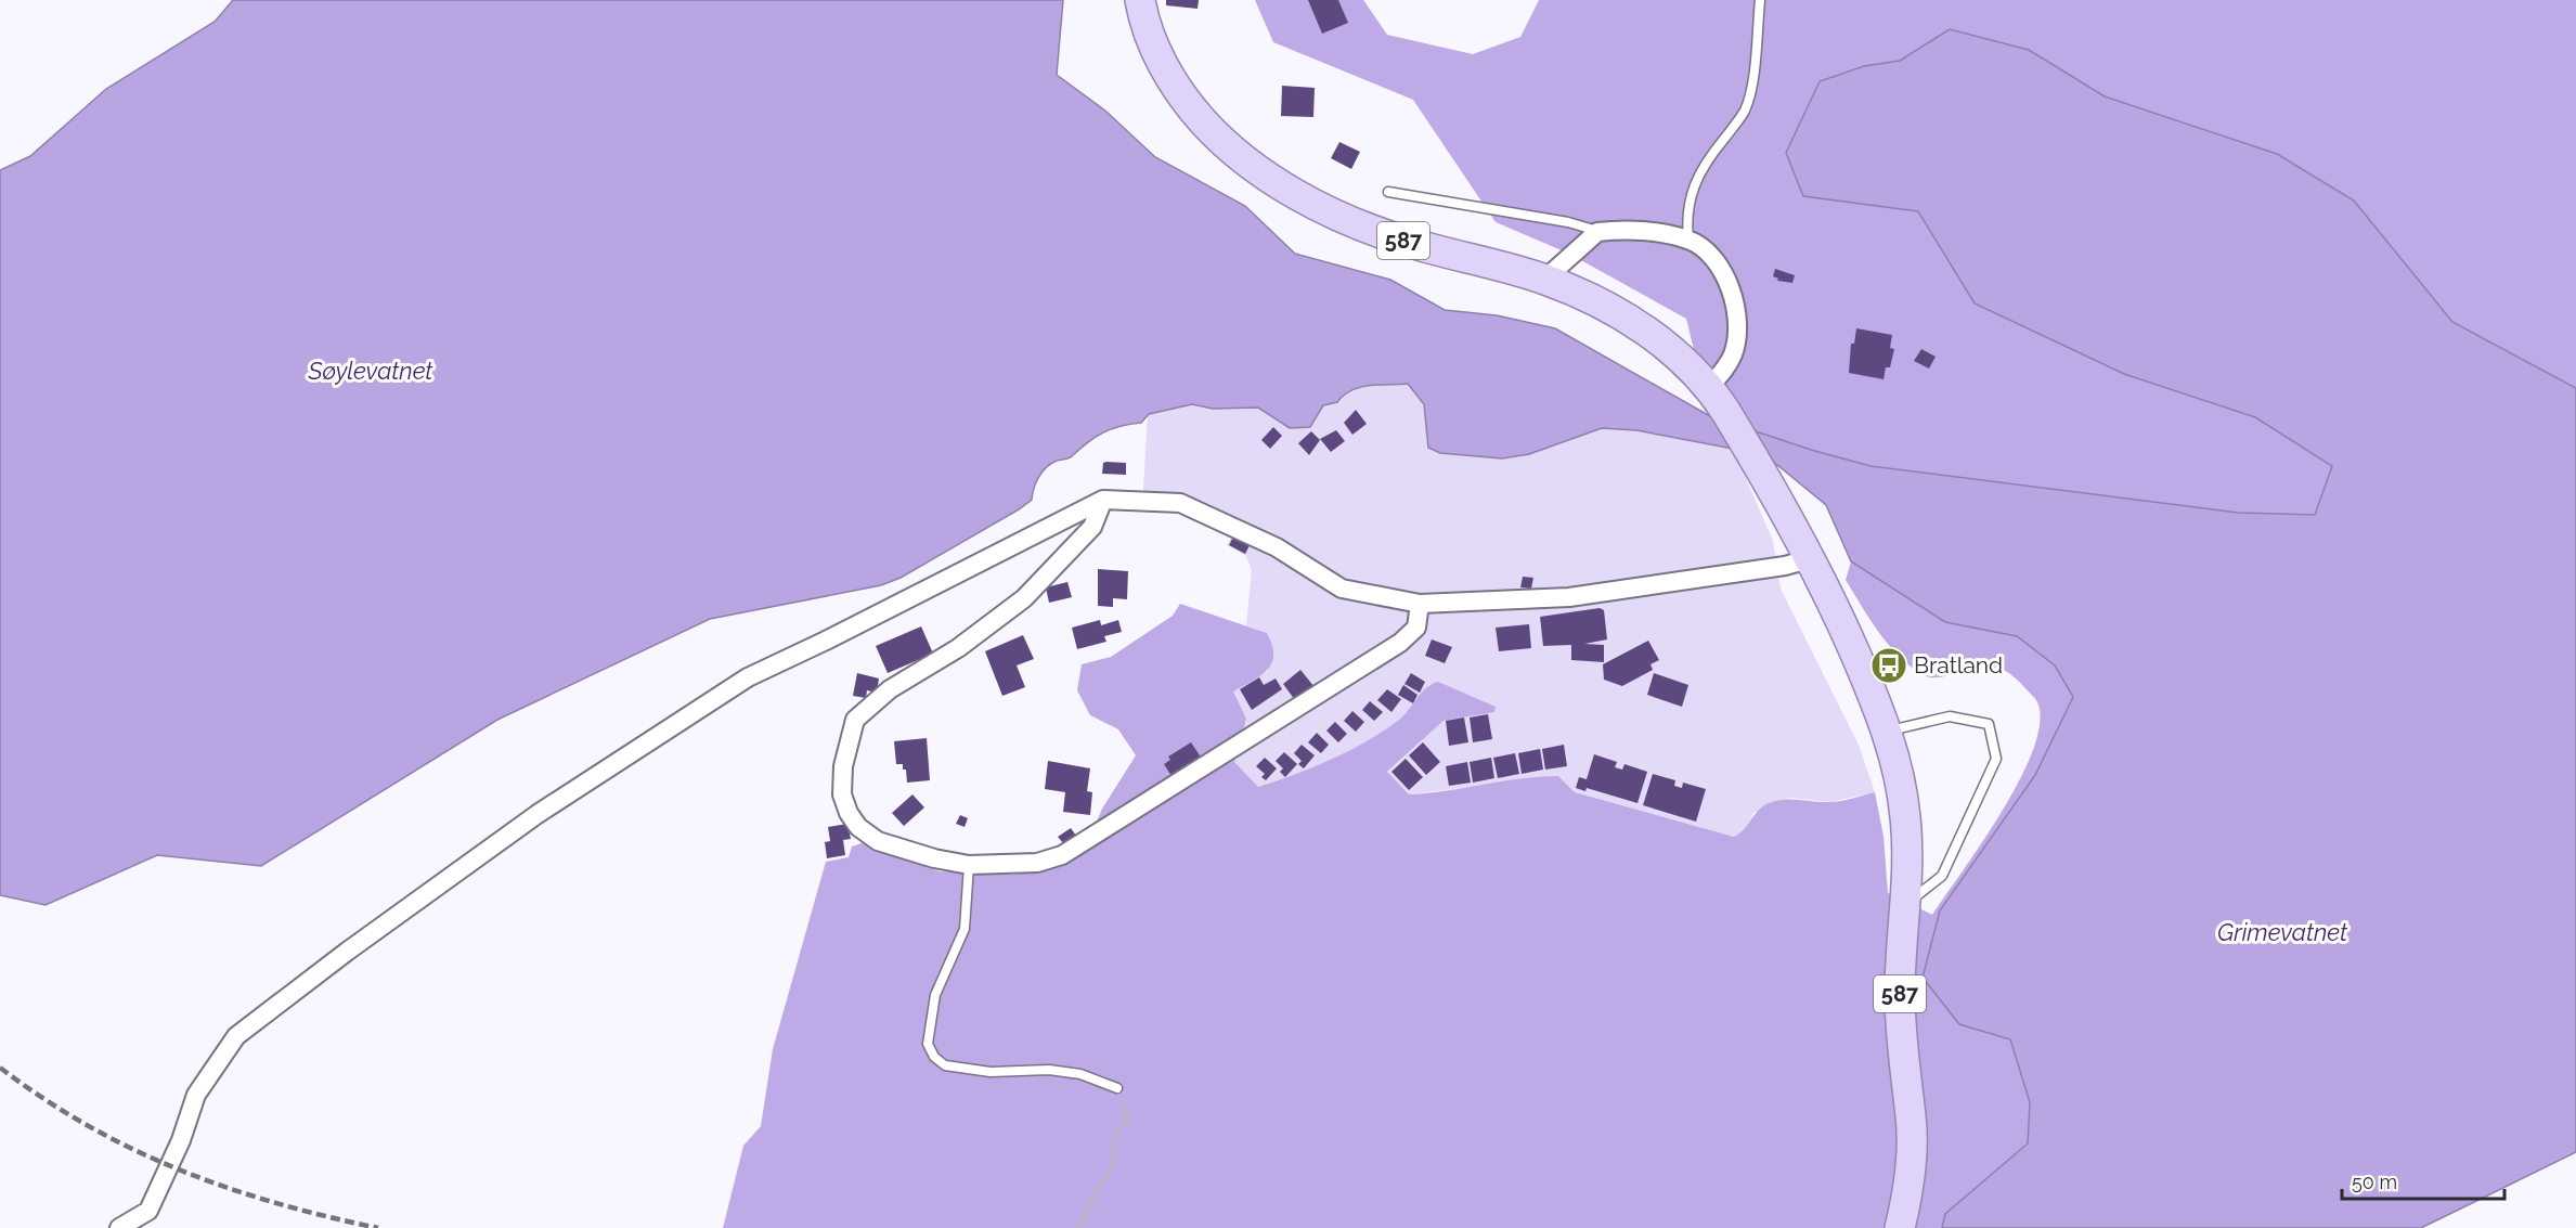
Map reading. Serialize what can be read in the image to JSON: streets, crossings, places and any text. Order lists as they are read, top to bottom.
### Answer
{
  "streets": {
    "main road": ["587"]
  },
  "water": ["Søylevatnet", "Grimevatnet"],
  "places": {
    "bus stop": ["Bratland"]
  },
  "scale_bar": "50 m"
}
